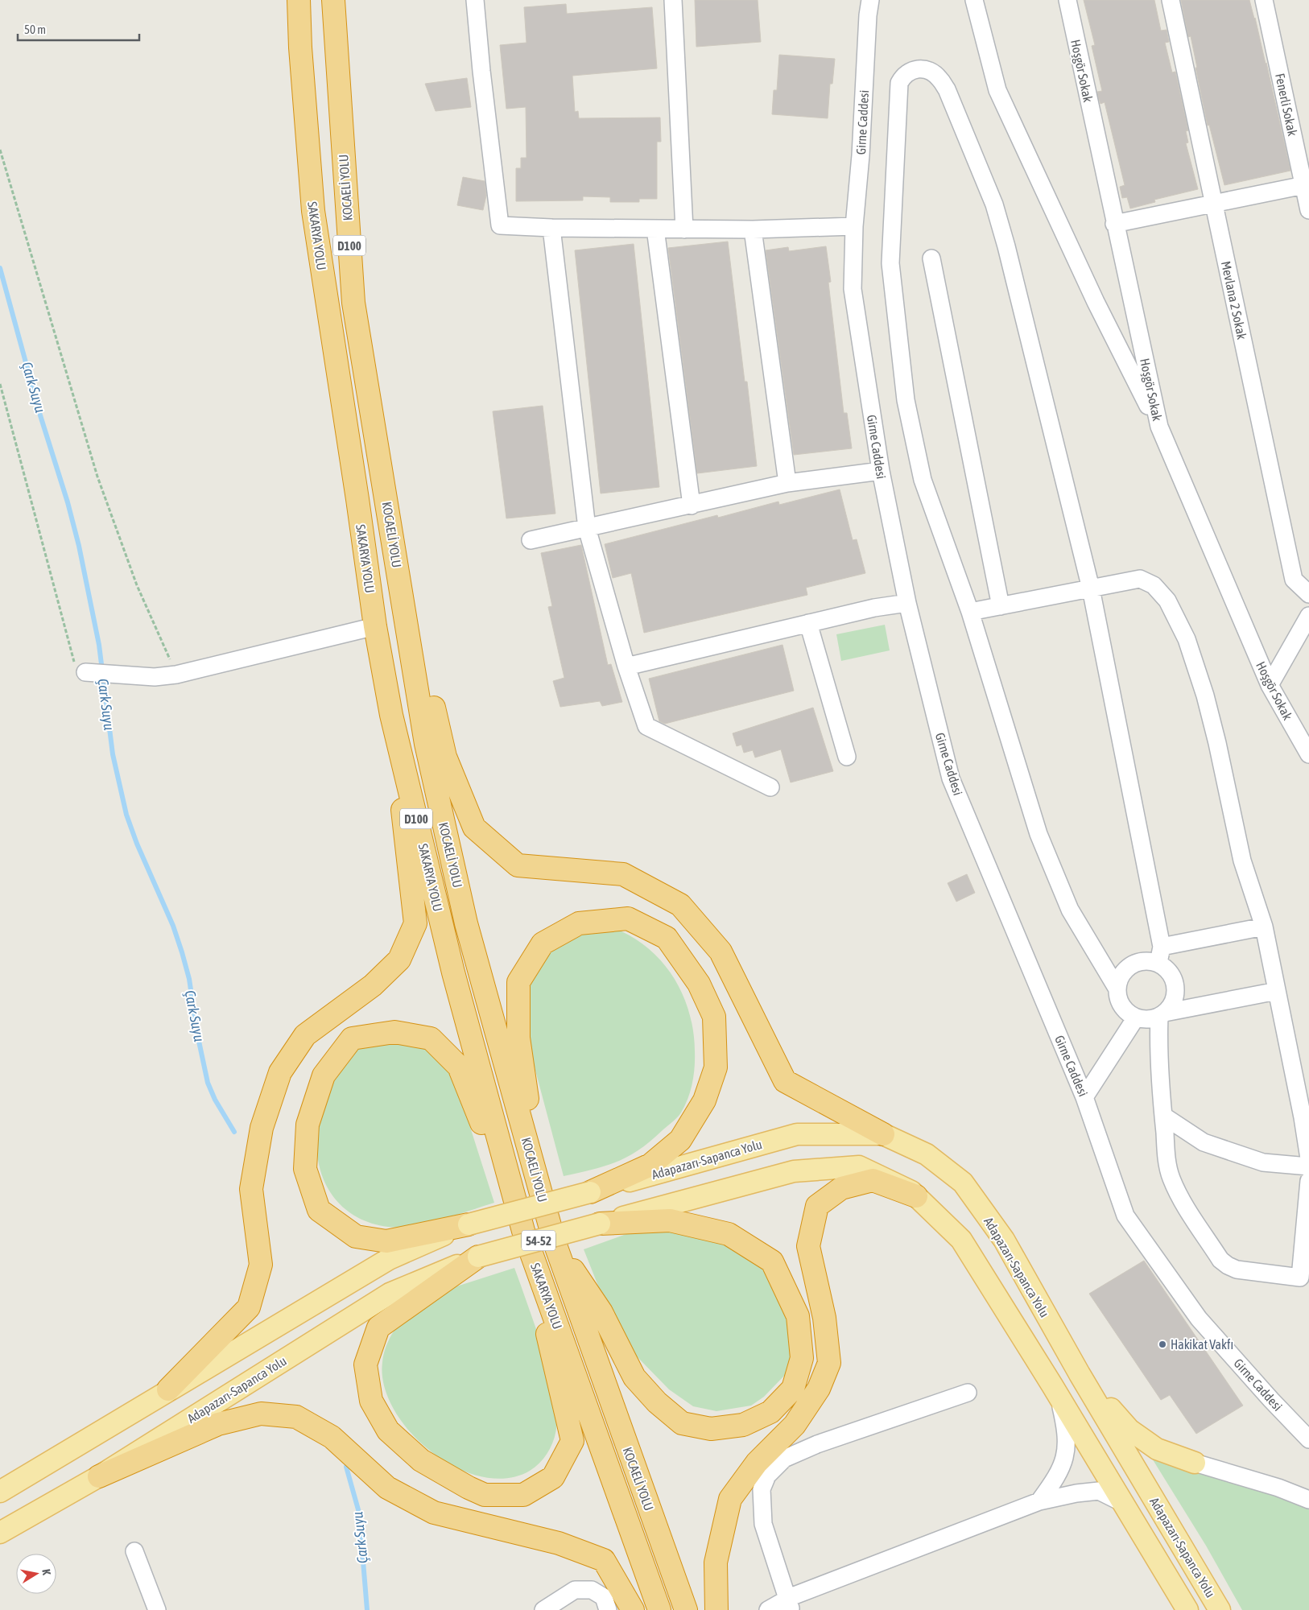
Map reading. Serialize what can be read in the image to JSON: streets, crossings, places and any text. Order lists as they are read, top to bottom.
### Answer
{
  "streets": {
    "highway": ["KOCAELİ YOLU", "SAKARYA YOLU", "D100"],
    "main road": ["Adapazarı-Sapanca Yolu", "54-52"],
    "street": [
      "Hoşgör Sokak",
      "Fenerli Sokak",
      "Girne Caddesi",
      "Mevlana 2 Sokak"
    ]
  },
  "crossings": [
    ["Adapazarı-Sapanca Yolu", "54-52"]
  ],
  "water": ["Çark Suyu"],
  "places": ["Hakikat Vakfı"],
  "scale_bar": "50 m",
  "north": "right"
}
